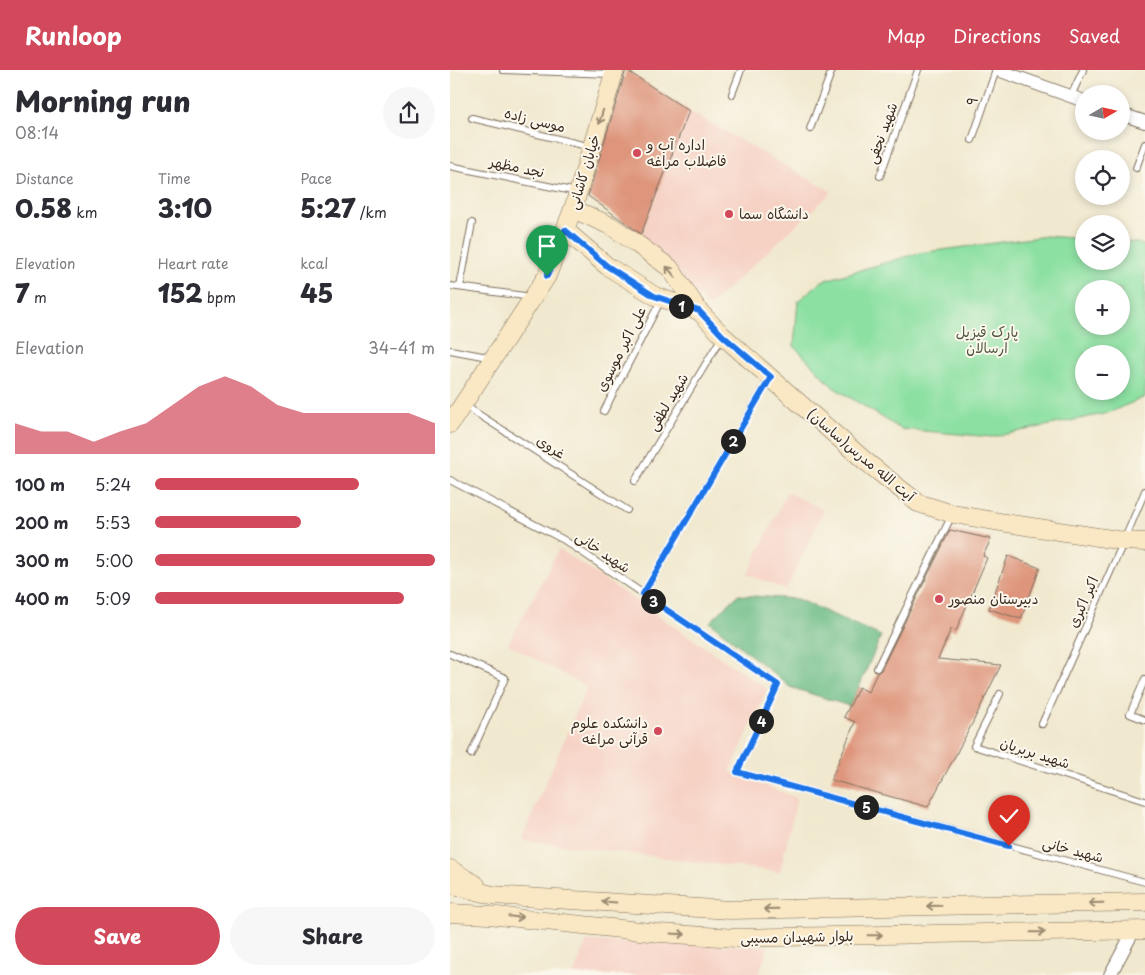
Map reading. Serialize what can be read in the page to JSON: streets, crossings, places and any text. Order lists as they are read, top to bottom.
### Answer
{
  "streets": {
    "main road": ["خیابان کاشانی", "آیت الله مدرس(ساسان)", "بلوار شهیدان مسیبی"],
    "lane": [
      "۹",
      "موسی زاده",
      "شهید نجفی",
      "نجد مظهر",
      "علی اکبر موسوی",
      "شهید لطفی",
      "غروی",
      "شهید خانی",
      "اکبر اکبری",
      "شهید بربریان"
    ]
  },
  "crossings": [
    ["موسی زاده", "خیابان کاشانی"],
    ["نجد مظهر", "خیابان کاشانی"],
    ["خیابان کاشانی", "غروی"],
    ["خیابان کاشانی", "آیت الله مدرس(ساسان)"],
    ["علی اکبر موسوی", "آیت الله مدرس(ساسان)"],
    ["شهید لطفی", "آیت الله مدرس(ساسان)"],
    ["آیت الله مدرس(ساسان)", "اکبر اکبری"]
  ],
  "parks": ["پارک قیزیل ارسالان"],
  "places": [
    "اداره آب و فاضلاب مراغه",
    "دانشگاه سما",
    "دبیرستان منصور",
    "دانشکده علوم قرآنی مراغه"
  ],
  "north": "right",
  "page": {
    "header": "Runloop",
    "nav": ["Map", "Directions", "Saved"],
    "heading": ["Morning run", "08:14"],
    "map_buttons": ["+", "−"],
    "stats": [
      ["Distance", "0.58 km"],
      ["Time", "3:10"],
      ["Pace", "5:27 /km"],
      ["Elevation", "7 m"],
      ["Heart rate", "152 bpm"],
      ["kcal", "45"]
    ],
    "pins": [
      "1",
      "2",
      "3",
      "4",
      "5"
    ],
    "chart": ["Elevation", "34–41 m"],
    "list": [
      {
        "name": "100 m",
        "note": "5:24"
      },
      {
        "name": "200 m",
        "note": "5:53"
      },
      {
        "name": "300 m",
        "note": "5:00"
      },
      {
        "name": "400 m",
        "note": "5:09"
      }
    ],
    "buttons": ["Save", "Share"]
  }
}
